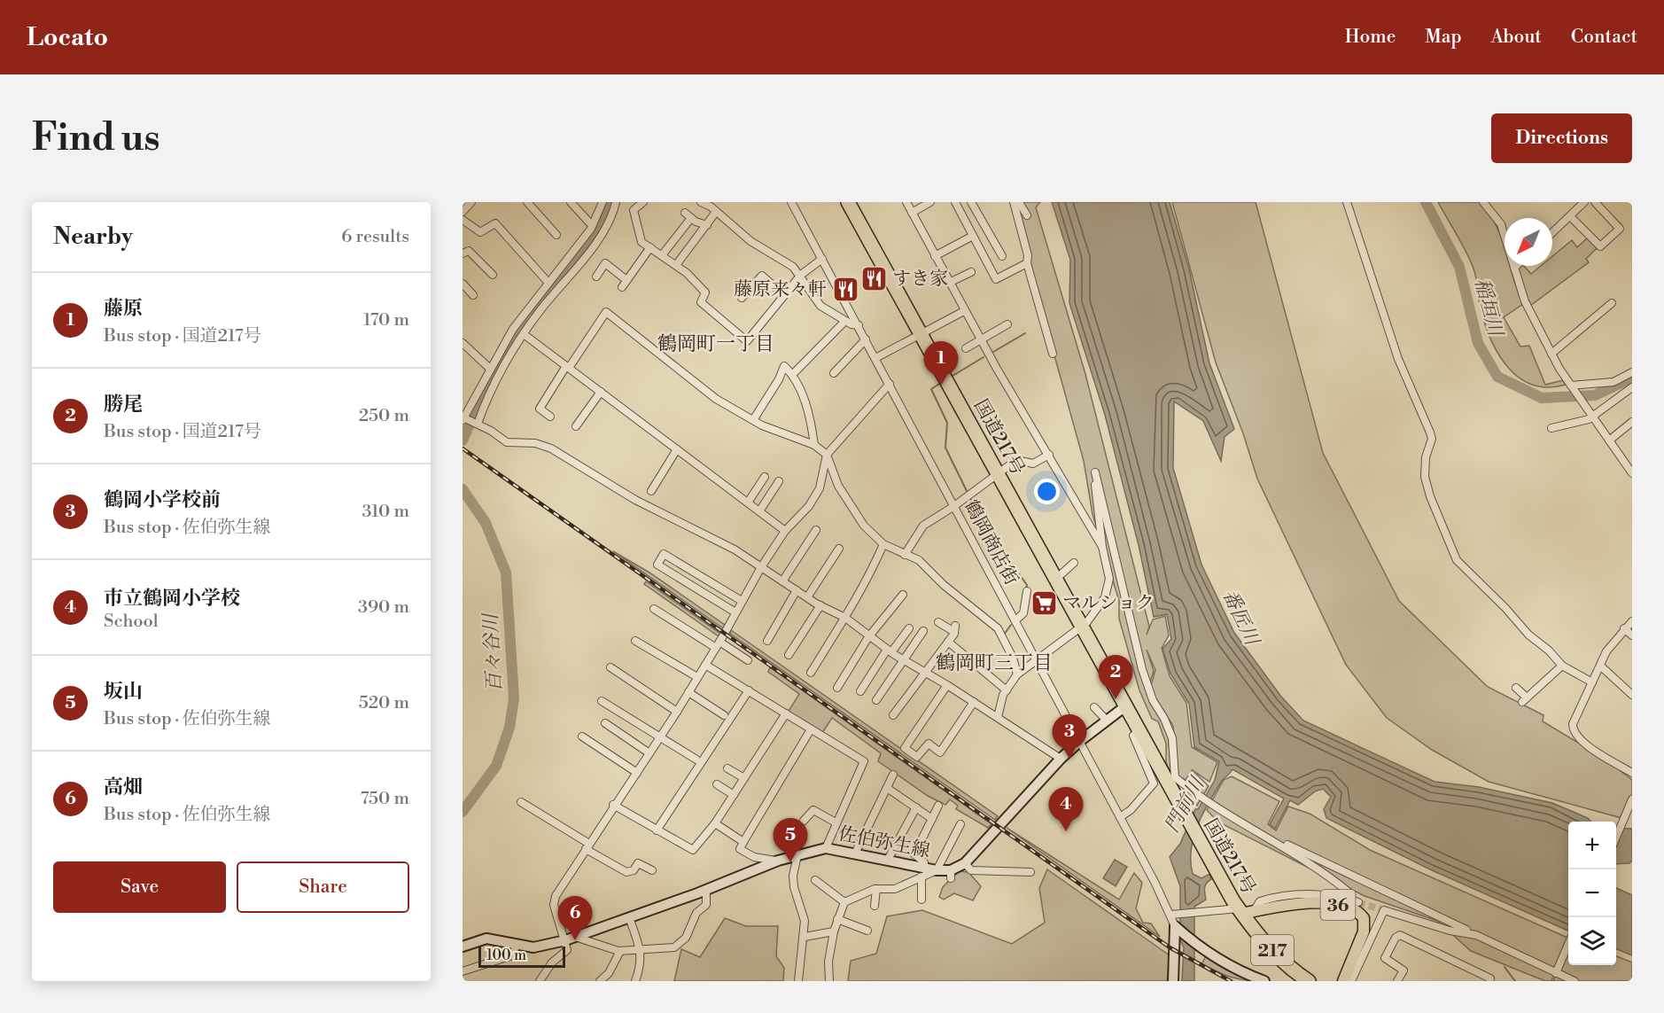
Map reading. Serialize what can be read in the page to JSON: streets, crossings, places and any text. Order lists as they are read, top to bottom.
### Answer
{
  "streets": {
    "highway": ["国道217号", "217"],
    "main road": ["佐伯弥生線", "36"],
    "street": ["鶴岡商店街"]
  },
  "crossings": [
    ["国道217号", "佐伯弥生線"],
    ["国道217号", "36"],
    ["鶴岡商店街", "佐伯弥生線"]
  ],
  "districts": ["鶴岡町一丁目", "鶴岡町三丁目"],
  "water": [
    "稲垣川",
    "番匠川",
    "百々谷川",
    "門前川"
  ],
  "places": {
    "restaurant": ["すき家", "藤原来々軒"],
    "supermarket": ["マルショク"]
  },
  "scale_bar": "100 m",
  "north": "bottom left",
  "page": {
    "header": "Locato",
    "nav": [
      "Home",
      "Map",
      "About",
      "Contact"
    ],
    "buttons": [
      "Directions",
      ["Save", "Share"]
    ],
    "title": "Find us",
    "heading": ["Nearby", "6 results"],
    "list": [
      {
        "mark": "1",
        "name": "藤原",
        "note": "Bus stop · 国道217号",
        "value": "170 m"
      },
      {
        "mark": "2",
        "name": "勝尾",
        "note": "Bus stop · 国道217号",
        "value": "250 m"
      },
      {
        "mark": "3",
        "name": "鶴岡小学校前",
        "note": "Bus stop · 佐伯弥生線",
        "value": "310 m"
      },
      {
        "mark": "4",
        "name": "市立鶴岡小学校",
        "note": "School",
        "value": "390 m"
      },
      {
        "mark": "5",
        "name": "坂山",
        "note": "Bus stop · 佐伯弥生線",
        "value": "520 m"
      },
      {
        "mark": "6",
        "name": "高畑",
        "note": "Bus stop · 佐伯弥生線",
        "value": "750 m"
      }
    ],
    "pins": [
      "1",
      "2",
      "3",
      "4",
      "5",
      "6"
    ],
    "map_buttons": ["+", "−"],
    "scale": "100 m"
  }
}
